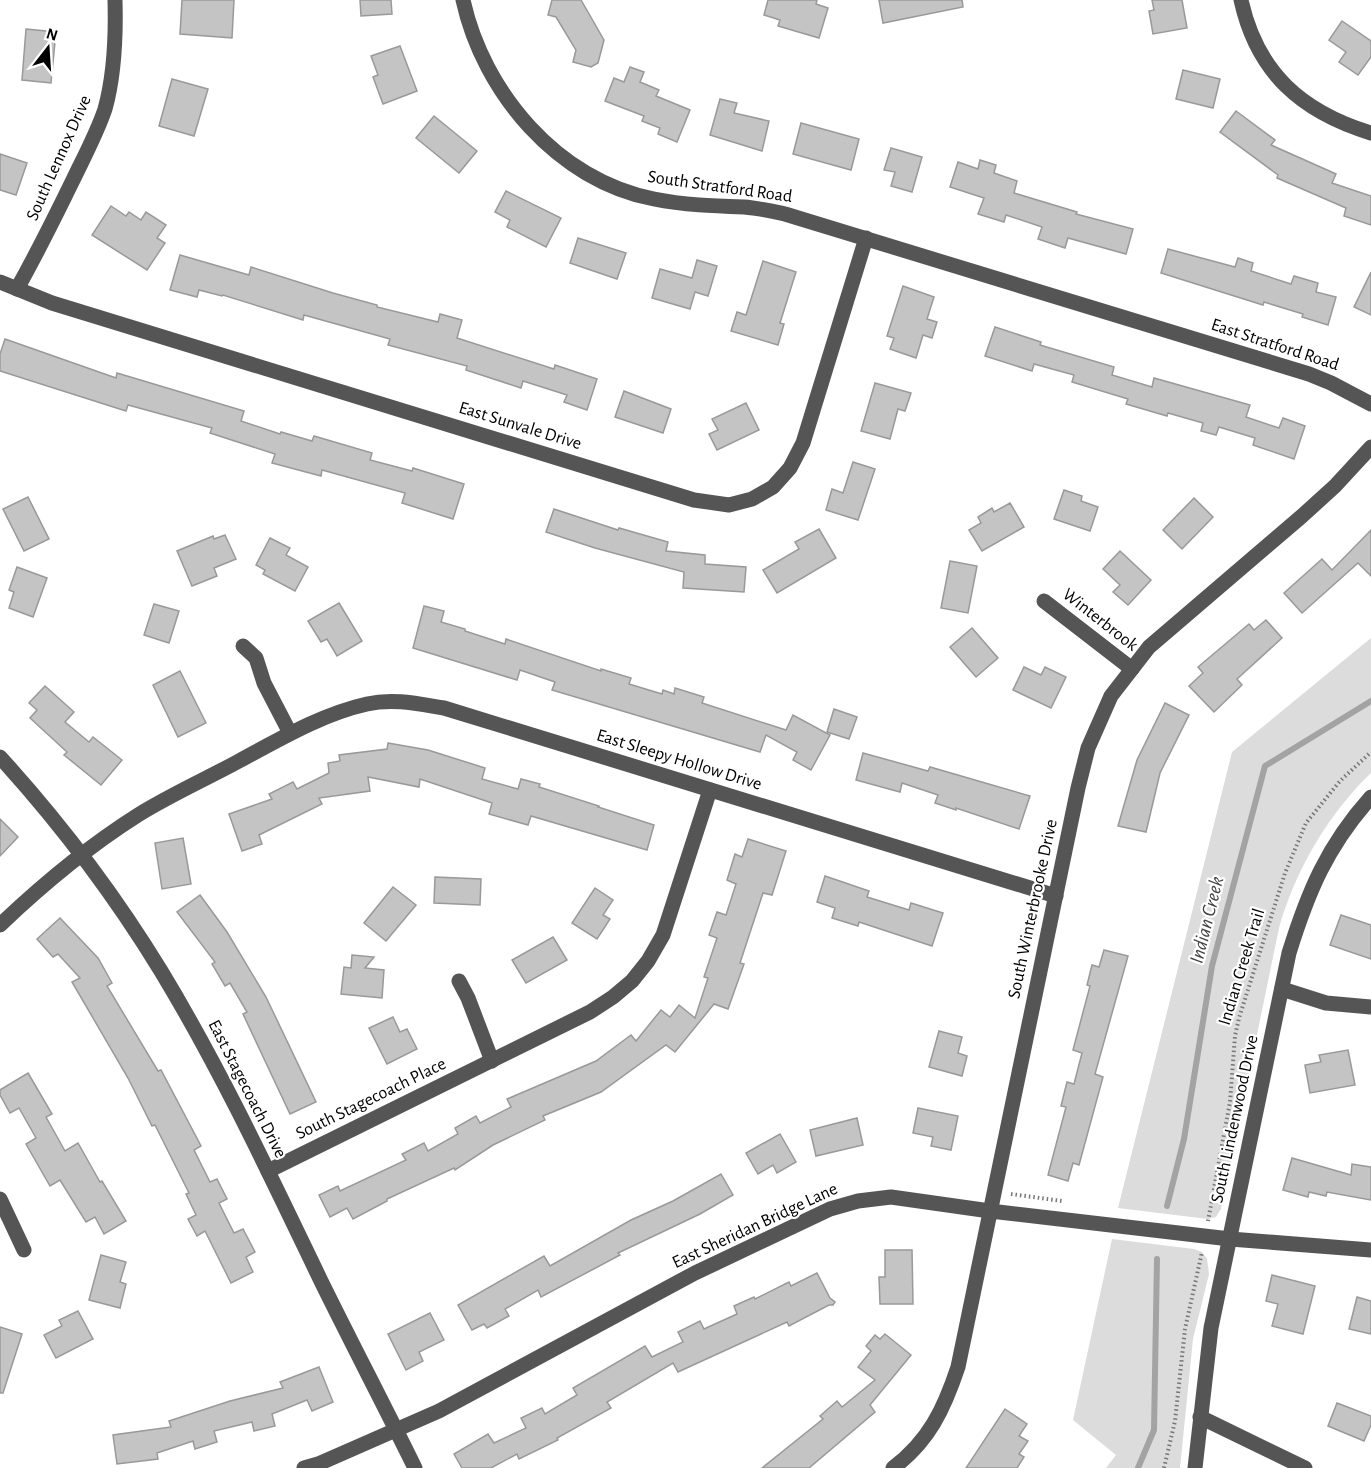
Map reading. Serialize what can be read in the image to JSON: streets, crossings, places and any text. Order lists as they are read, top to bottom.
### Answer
{
  "streets": {
    "street": [
      "South Lennox Drive",
      "South Stratford Road",
      "East Stratford Road",
      "East Sunvale Drive",
      "Winterbrook",
      "East Sleepy Hollow Drive",
      "South Winterbrooke Drive",
      "East Stagecoach Drive",
      "South Stagecoach Place",
      "South Lindenwood Drive",
      "East Sheridan Bridge Lane"
    ],
    "path": ["Indian Creek Trail"]
  },
  "crossings": [
    ["South Lennox Drive", "East Sunvale Drive"],
    ["South Stratford Road", "East Stratford Road"],
    ["South Stratford Road", "East Sunvale Drive"],
    ["Winterbrook", "South Winterbrooke Drive"],
    ["East Sleepy Hollow Drive", "South Winterbrooke Drive"],
    ["East Sleepy Hollow Drive", "East Stagecoach Drive"],
    ["East Sleepy Hollow Drive", "South Stagecoach Place"],
    ["South Winterbrooke Drive", "East Sheridan Bridge Lane"],
    ["Indian Creek Trail", "East Sheridan Bridge Lane"],
    ["East Stagecoach Drive", "South Stagecoach Place"],
    ["East Stagecoach Drive", "East Sheridan Bridge Lane"],
    ["South Lindenwood Drive", "East Sheridan Bridge Lane"]
  ],
  "water": ["Indian Creek"],
  "north": "top"
}
